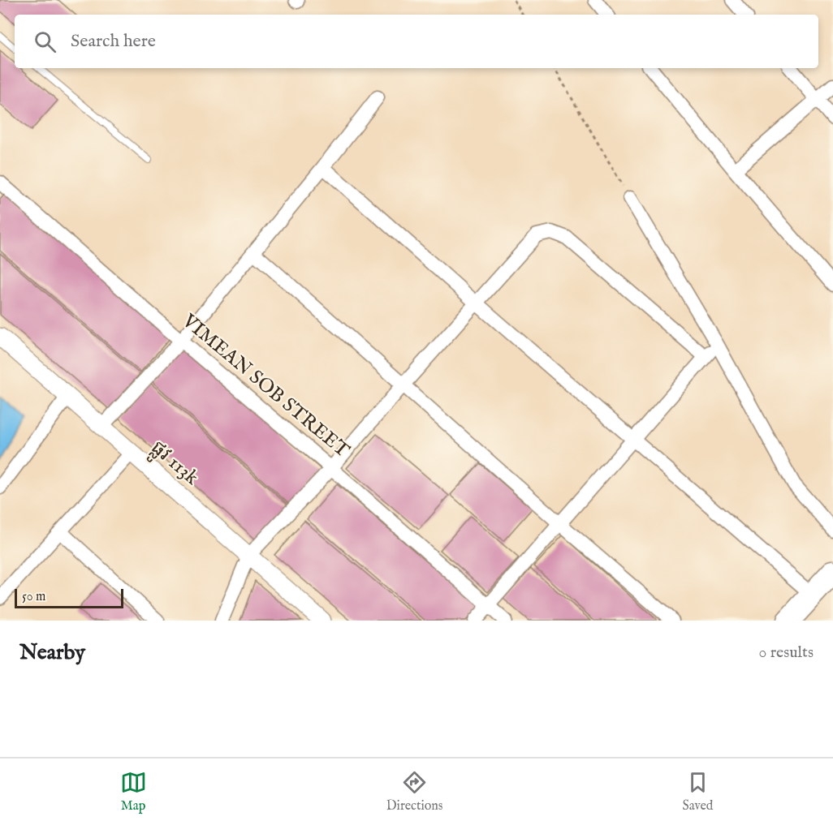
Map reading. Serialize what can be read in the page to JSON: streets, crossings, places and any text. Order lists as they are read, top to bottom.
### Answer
{
  "streets": {
    "street": ["VIMEAN SOB STREET", "ផ្លូវ 113k"]
  },
  "scale_bar": "50 m",
  "page": {
    "search": "Search here",
    "scale": "50 m",
    "heading": ["Nearby", "0 results"],
    "nav": ["Map", "Directions", "Saved"]
  }
}
